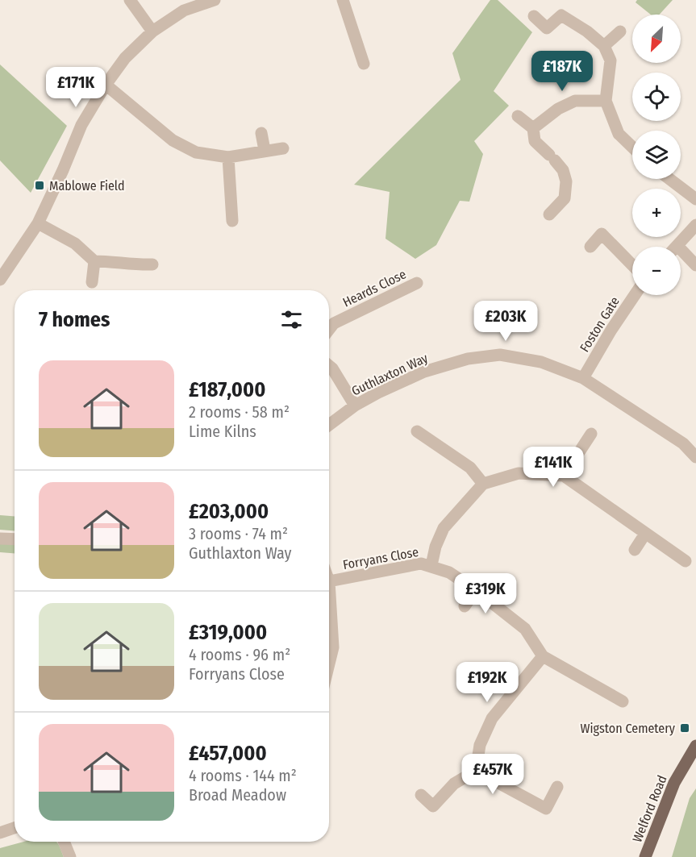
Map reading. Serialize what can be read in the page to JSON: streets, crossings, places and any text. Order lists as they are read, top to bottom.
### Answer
{
  "streets": {
    "main road": ["Welford Road"],
    "street": [
      "Heards Close",
      "Foston Gate",
      "Guthlaxton Way",
      "Forryans Close"
    ]
  },
  "crossings": [
    ["Foston Gate", "Guthlaxton Way"]
  ],
  "places": {
    "transit": ["Mablowe Field", "Wigston Cemetery"]
  },
  "north": "bottom left",
  "page": {
    "map_buttons": ["+", "−"],
    "price": [
      "£187K",
      "£171K",
      "£203K",
      "£141K",
      "£319K",
      "£192K",
      "£457K"
    ],
    "heading": "7 homes",
    "list": [
      {
        "name": "£187,000",
        "note": "2 rooms · 58 m² · Lime Kilns"
      },
      {
        "name": "£203,000",
        "note": "3 rooms · 74 m² · Guthlaxton Way"
      },
      {
        "name": "£319,000",
        "note": "4 rooms · 96 m² · Forryans Close"
      },
      {
        "name": "£457,000",
        "note": "4 rooms · 144 m² · Broad Meadow"
      }
    ]
  }
}
